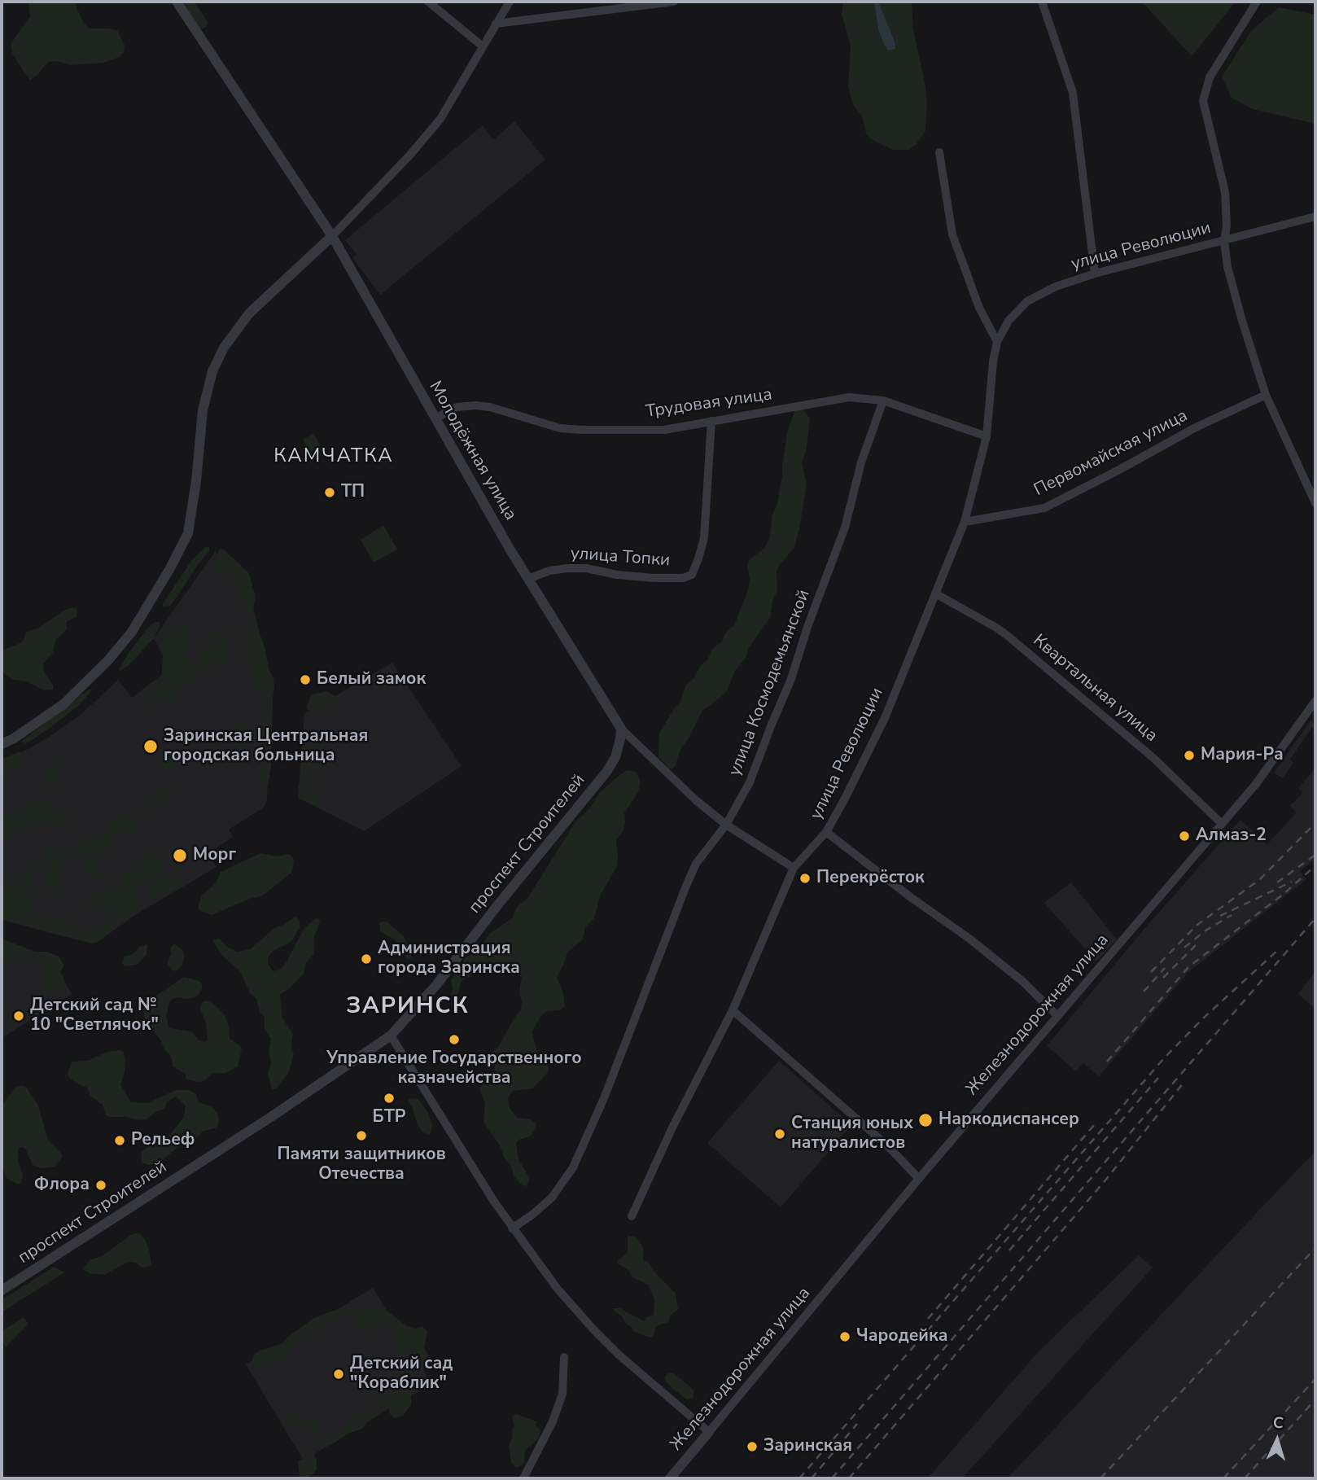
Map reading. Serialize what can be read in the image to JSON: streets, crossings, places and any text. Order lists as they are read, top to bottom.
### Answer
{
  "streets": {
    "street": [
      "улица Революции",
      "Трудовая улица",
      "Молодёжная улица",
      "Первомайская улица",
      "улица Топки",
      "улица Космодемьянской",
      "Квартальная улица",
      "проспект Строителей",
      "Железнодорожная улица"
    ]
  },
  "crossings": [
    ["улица Революции", "Трудовая улица"],
    ["улица Революции", "Молодёжная улица"],
    ["улица Революции", "Первомайская улица"],
    ["улица Революции", "Квартальная улица"],
    ["Трудовая улица", "Молодёжная улица"],
    ["Трудовая улица", "улица Топки"],
    ["Трудовая улица", "улица Космодемьянской"],
    ["Молодёжная улица", "улица Топки"],
    ["Молодёжная улица", "улица Космодемьянской"],
    ["Молодёжная улица", "проспект Строителей"],
    ["Квартальная улица", "Железнодорожная улица"]
  ],
  "districts": ["КАМЧАТКА", "ЗАРИНСК"],
  "places": [
    "ТП",
    "Белый замок",
    "Заринская Центральная городская больница",
    "Мария-Ра",
    "Алмаз-2",
    "Морг",
    "Перекрёсток",
    "Администрация города Заринска",
    "Детский сад № 10 \"Светлячок\"",
    "Управление Государственного казначейства",
    "БТР",
    "Наркодиспансер",
    "Станция юных натуралистов",
    "Памяти защитников Отечества",
    "Рельеф",
    "Флора",
    "Чародейка",
    "Детский сад \"Кораблик\"",
    "Заринская"
  ],
  "north": "top"
}
